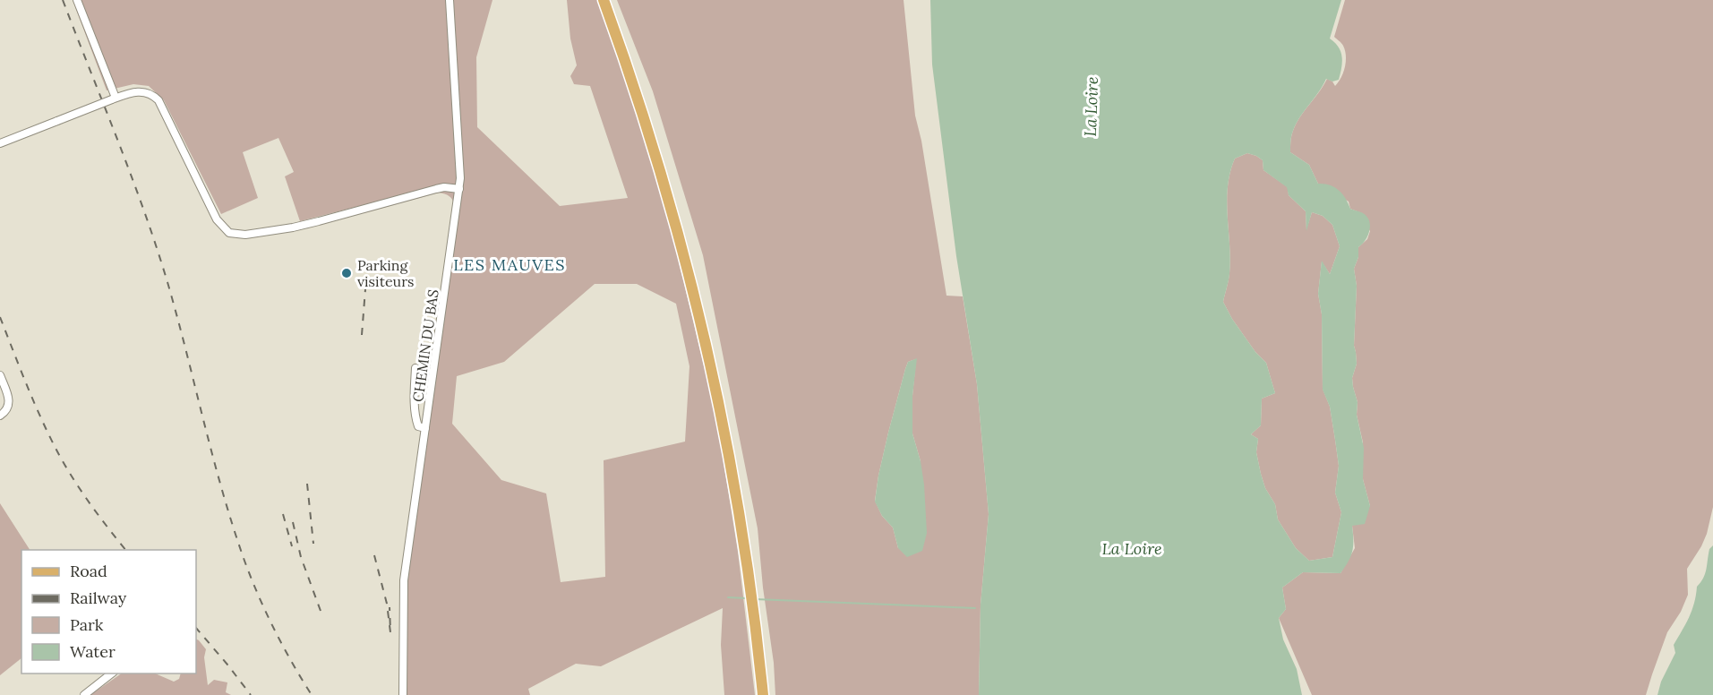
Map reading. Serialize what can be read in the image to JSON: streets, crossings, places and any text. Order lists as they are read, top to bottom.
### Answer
{
  "streets": {
    "street": ["CHEMIN DU BAS"]
  },
  "districts": ["LES MAUVES"],
  "water": ["La Loire"],
  "places": ["Parking visiteurs"],
  "legend": [
    "Road",
    "Railway",
    "Park",
    "Water"
  ]
}
